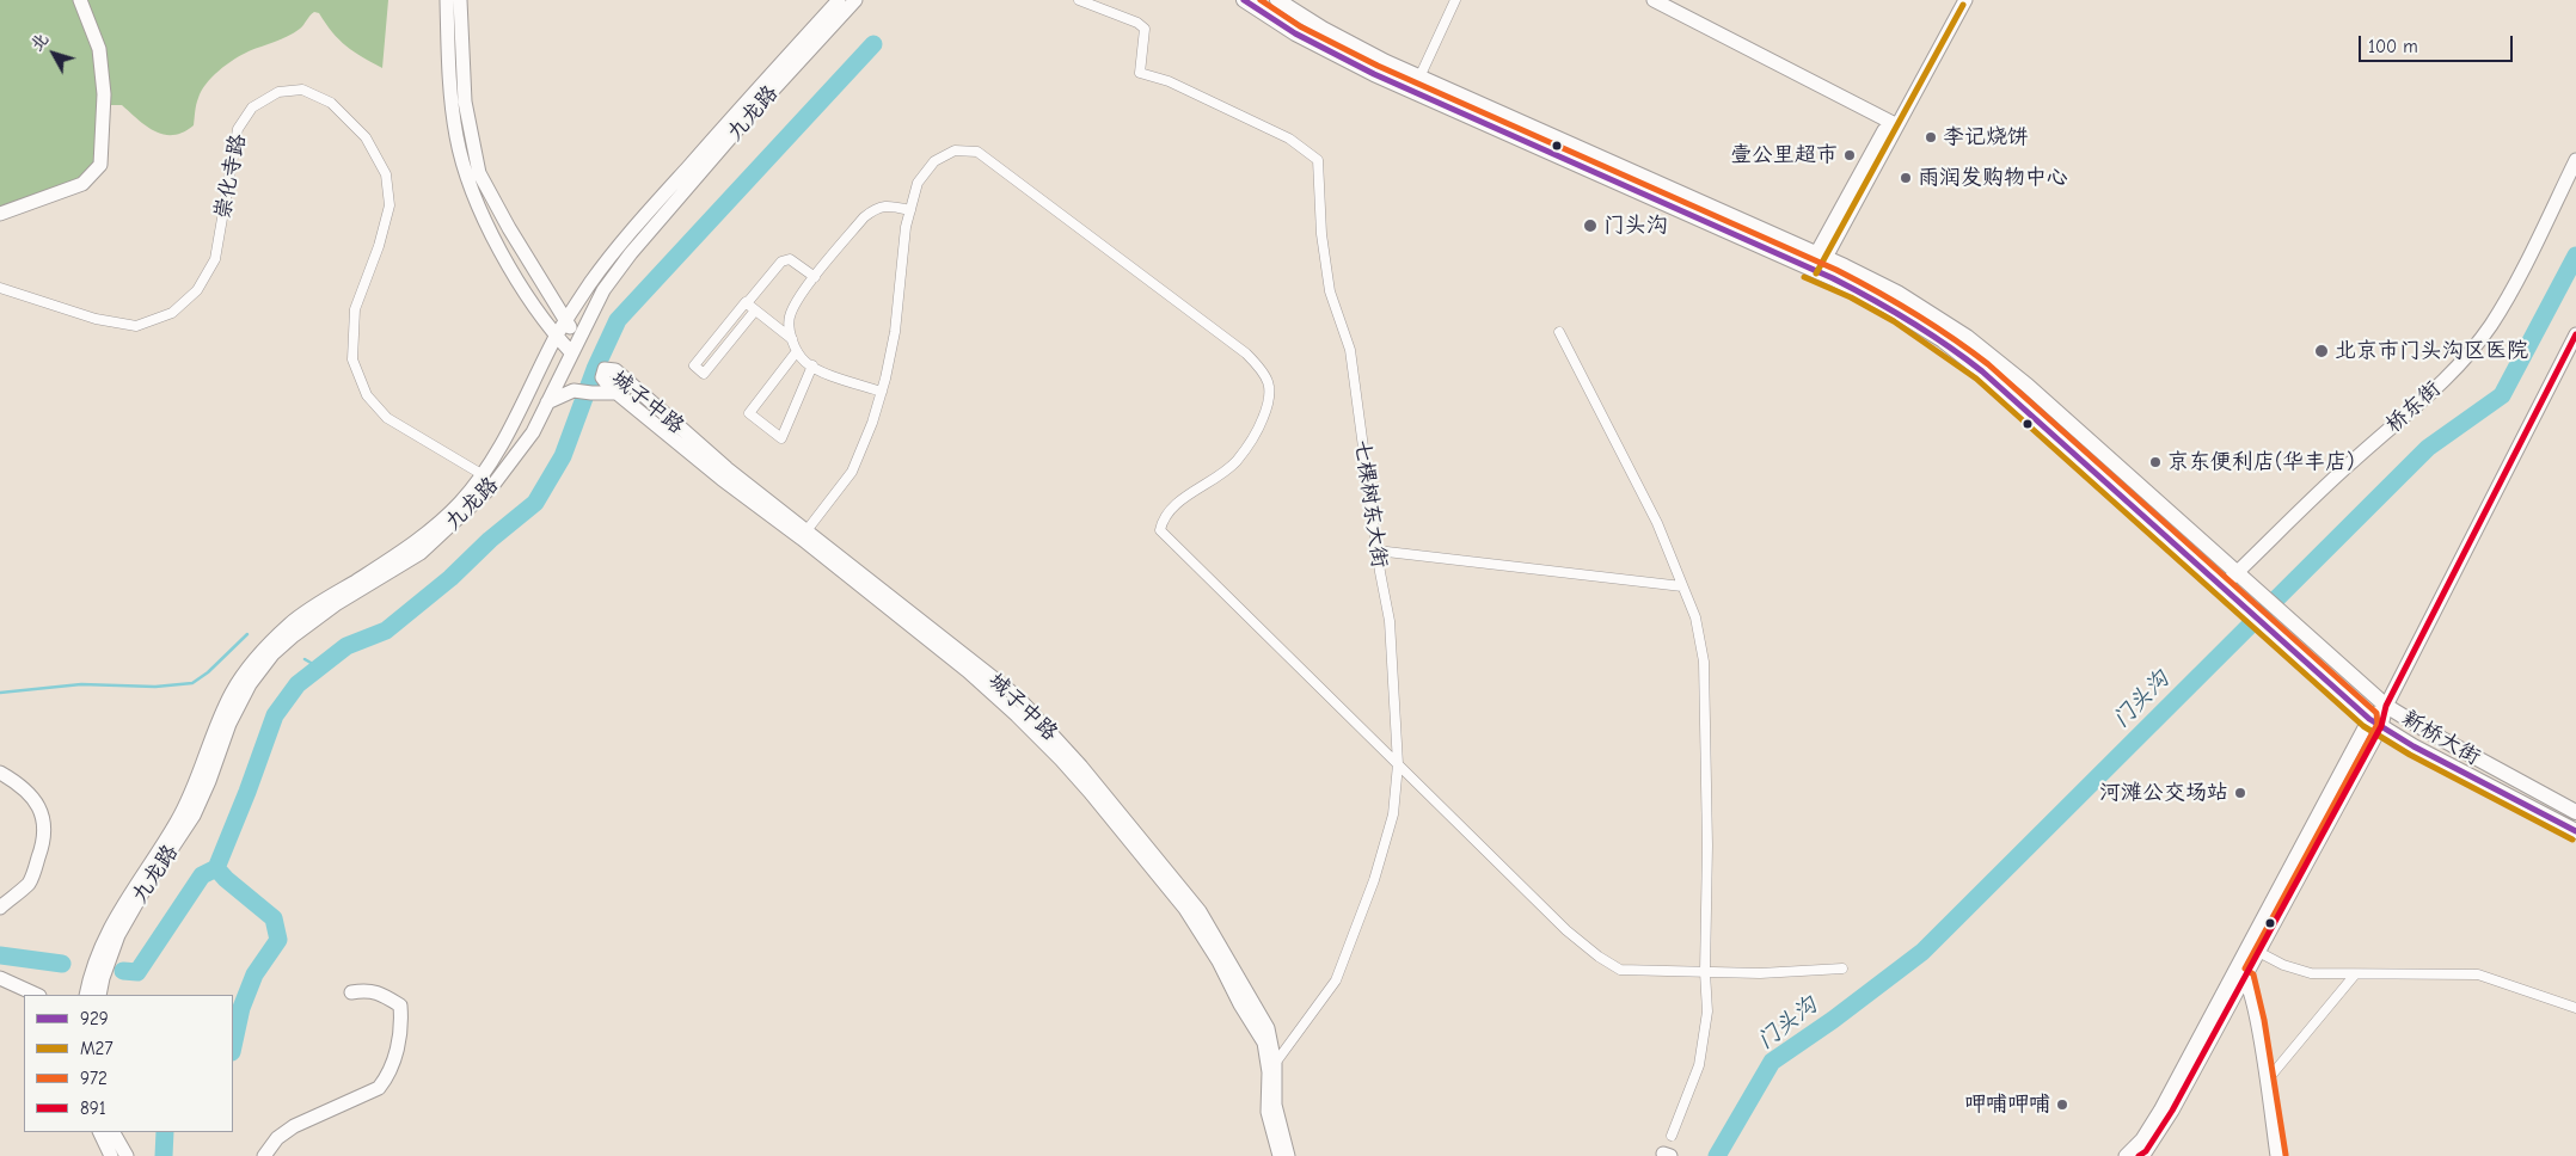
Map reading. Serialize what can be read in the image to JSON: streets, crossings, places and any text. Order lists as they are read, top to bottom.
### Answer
{
  "streets": {
    "main road": [
      "九龙路",
      "城子中路",
      "桥东街",
      "新桥大街"
    ],
    "street": ["崇化寺路", "七棵树东大街"]
  },
  "crossings": [
    ["九龙路", "崇化寺路"],
    ["城子中路", "七棵树东大街"],
    ["桥东街", "新桥大街"]
  ],
  "water": ["门头沟"],
  "places": [
    "李记烧饼",
    "壹公里超市",
    "雨润发购物中心",
    "门头沟",
    "北京市门头沟区医院",
    "京东便利店(华丰店)",
    "河滩公交场站",
    "呷哺呷哺"
  ],
  "lines": [
    "transit line 929",
    "transit line 972",
    "transit line M27",
    "transit line 891"
  ],
  "legend": [
    "929",
    "M27",
    "972",
    "891"
  ],
  "scale_bar": "100 m",
  "north": "top left"
}
